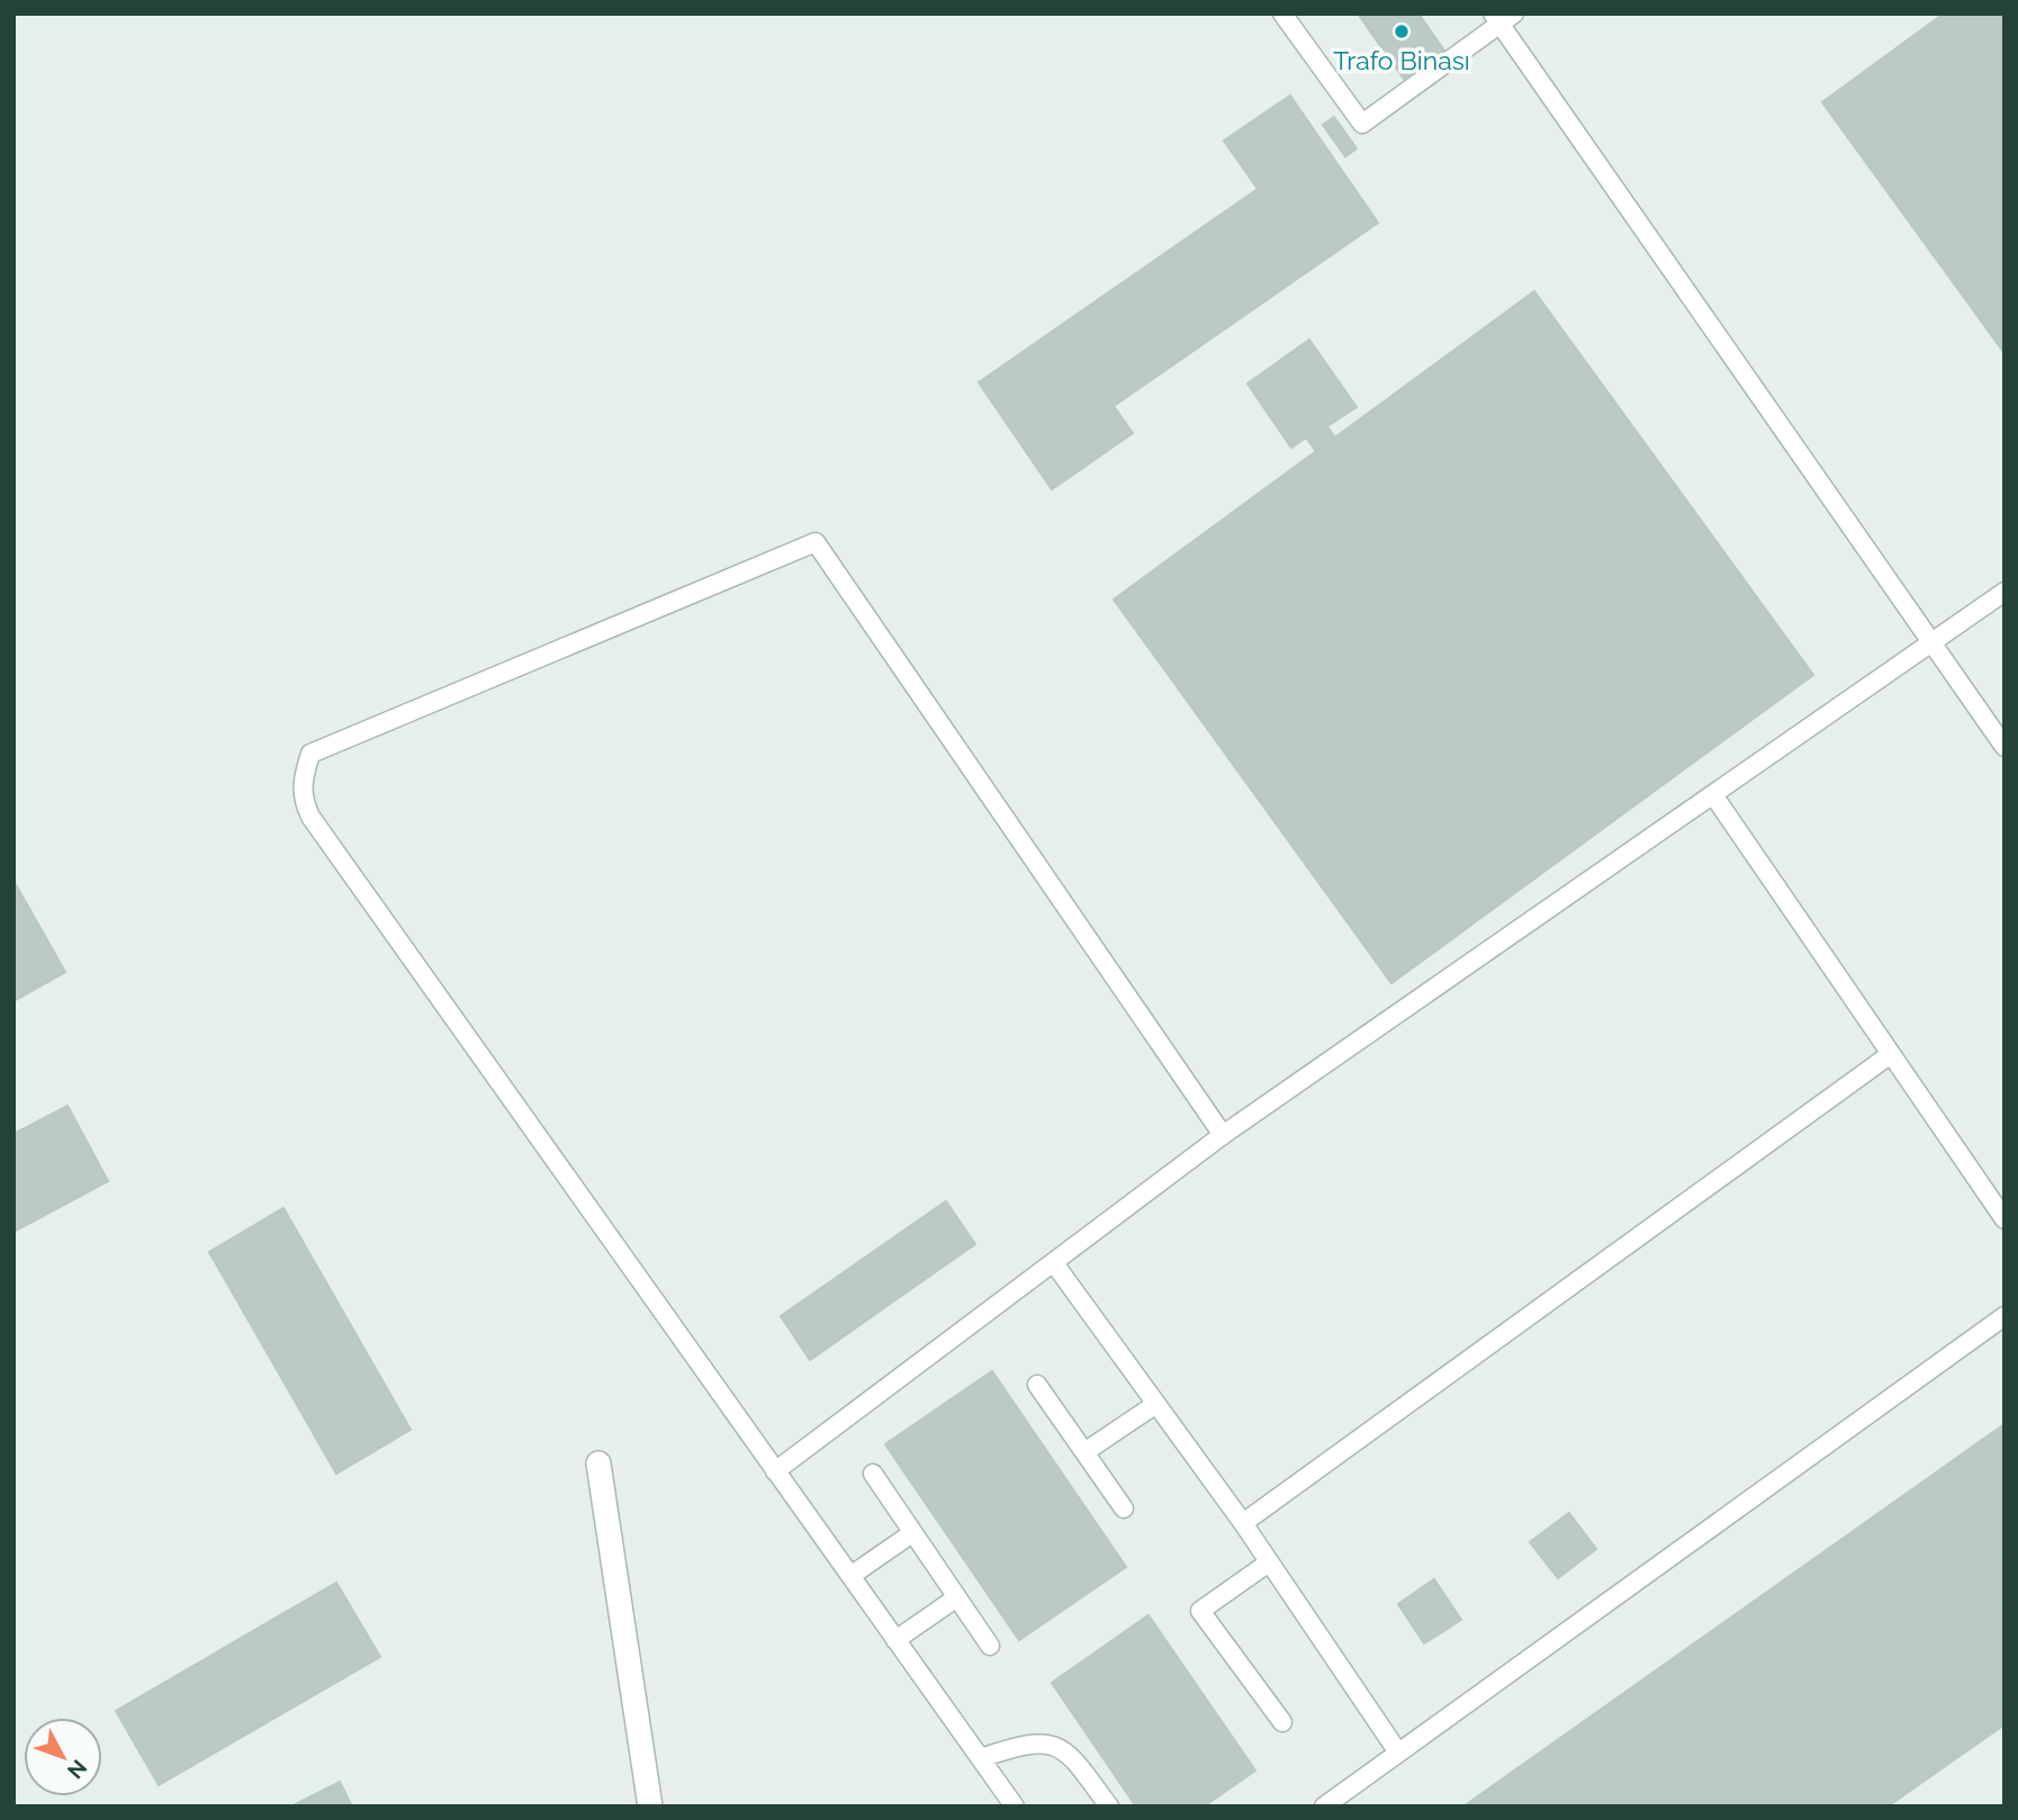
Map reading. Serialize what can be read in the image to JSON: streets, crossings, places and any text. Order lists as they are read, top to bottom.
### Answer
{
  "places": ["Trafo Binası"],
  "north": "bottom right"
}
